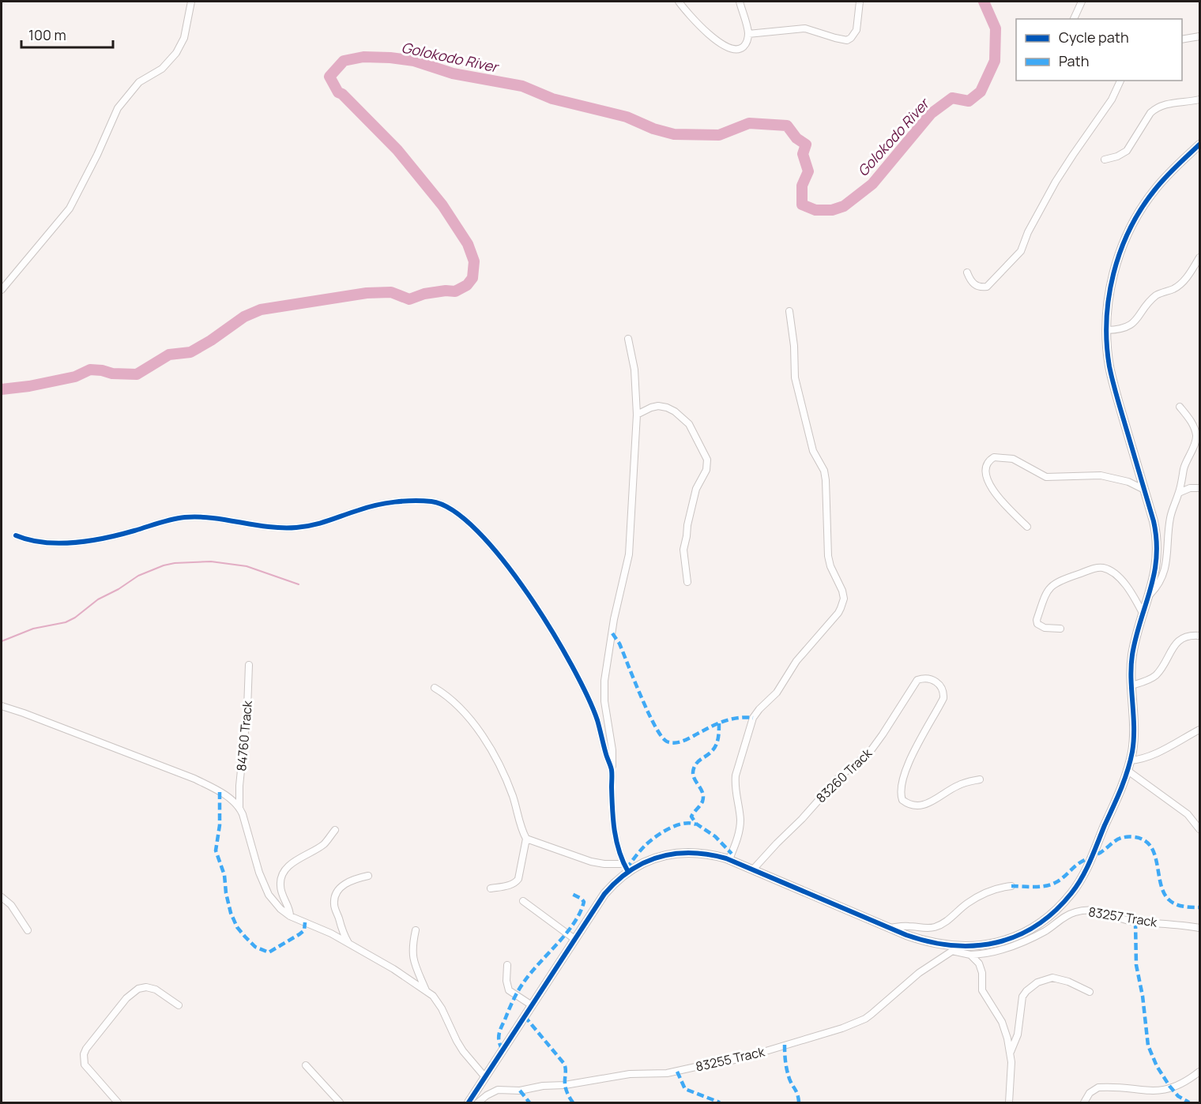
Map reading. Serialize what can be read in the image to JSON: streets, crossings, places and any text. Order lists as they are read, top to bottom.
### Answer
{
  "streets": {
    "street": [
      "84760 Track",
      "83260 Track",
      "83257 Track",
      "83255 Track"
    ]
  },
  "crossings": [
    ["83257 Track", "83255 Track"]
  ],
  "water": ["Golokodo River"],
  "legend": ["Cycle path", "Path"],
  "scale_bar": "100 m"
}
